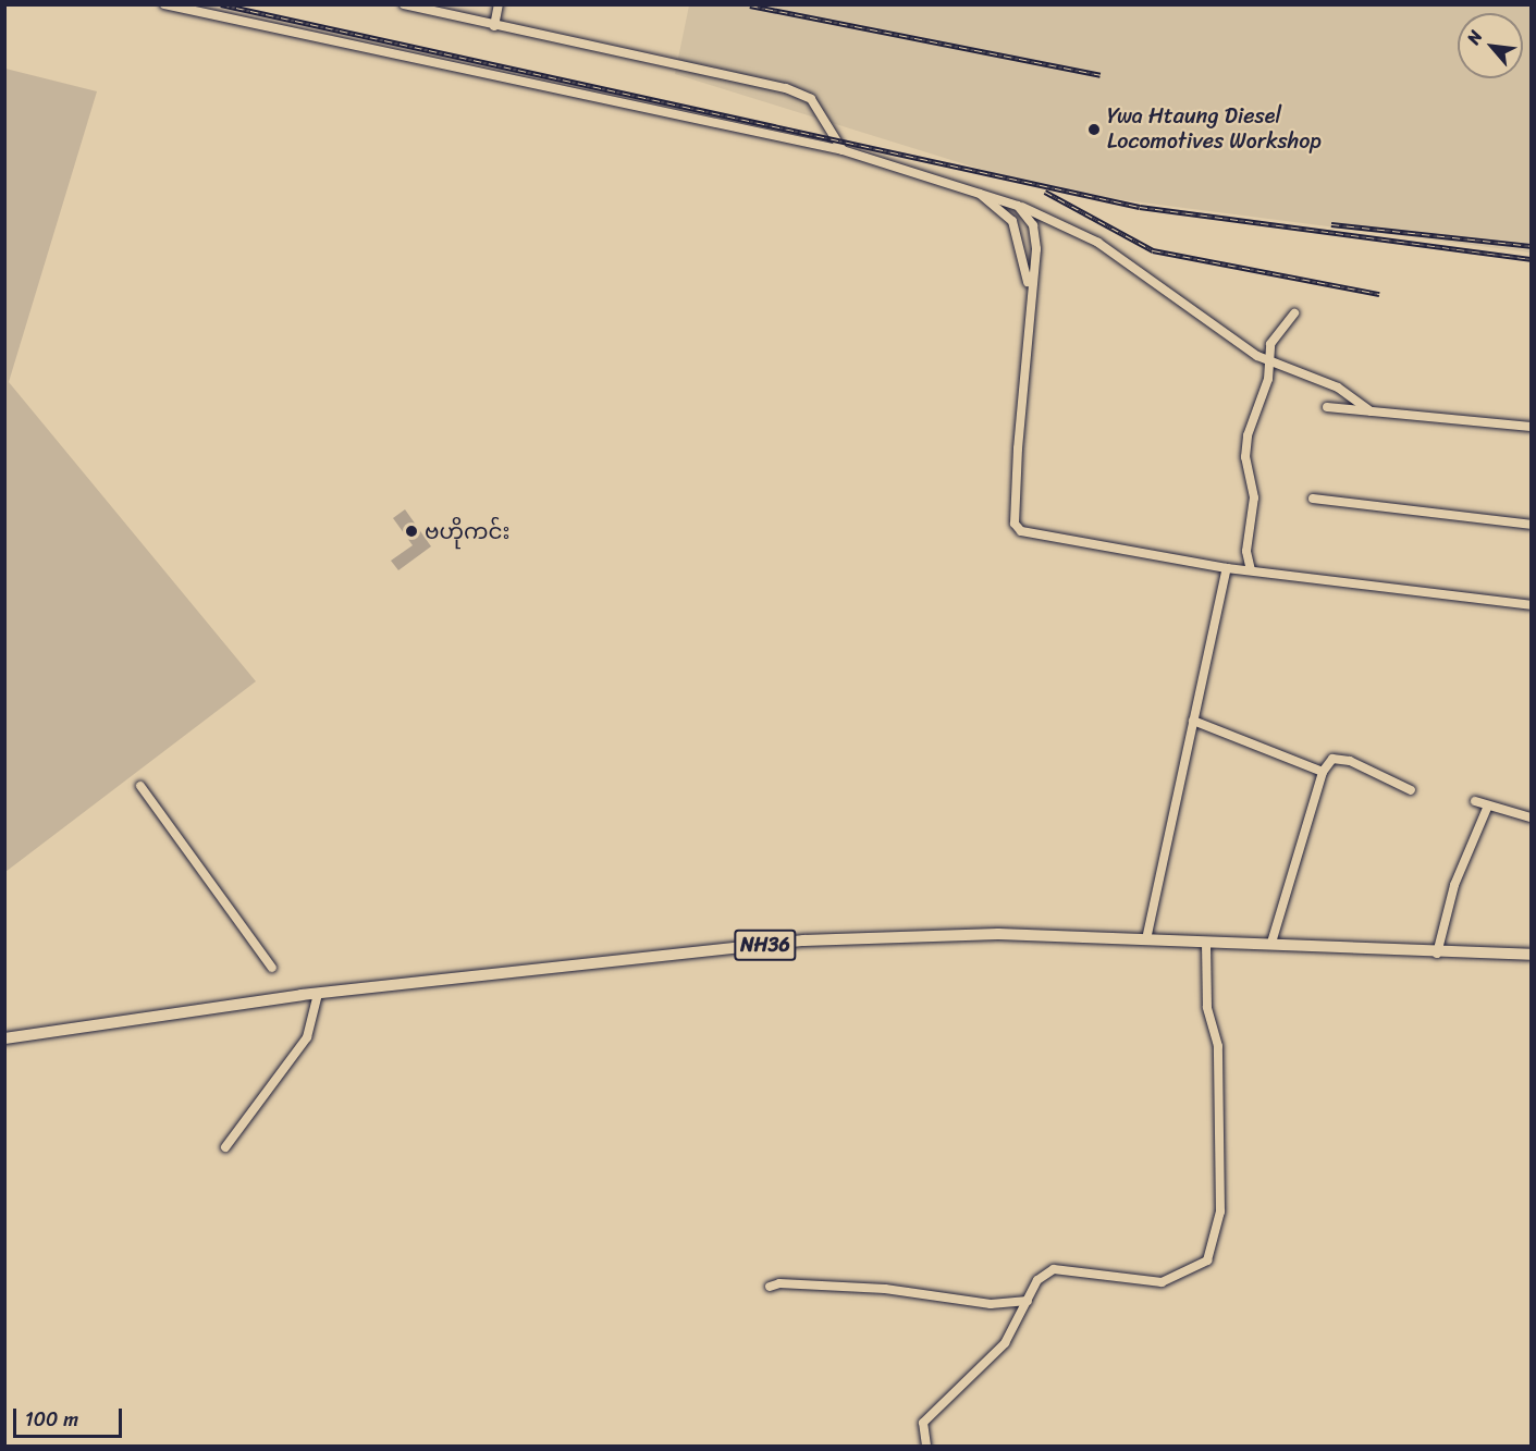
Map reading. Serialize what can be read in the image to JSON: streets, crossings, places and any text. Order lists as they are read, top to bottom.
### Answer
{
  "streets": {
    "highway": ["NH36"]
  },
  "places": ["Ywa Htaung Diesel Locomotives Workshop", "ဗဟိုကင်း"],
  "scale_bar": "100 m",
  "north": "top left"
}
